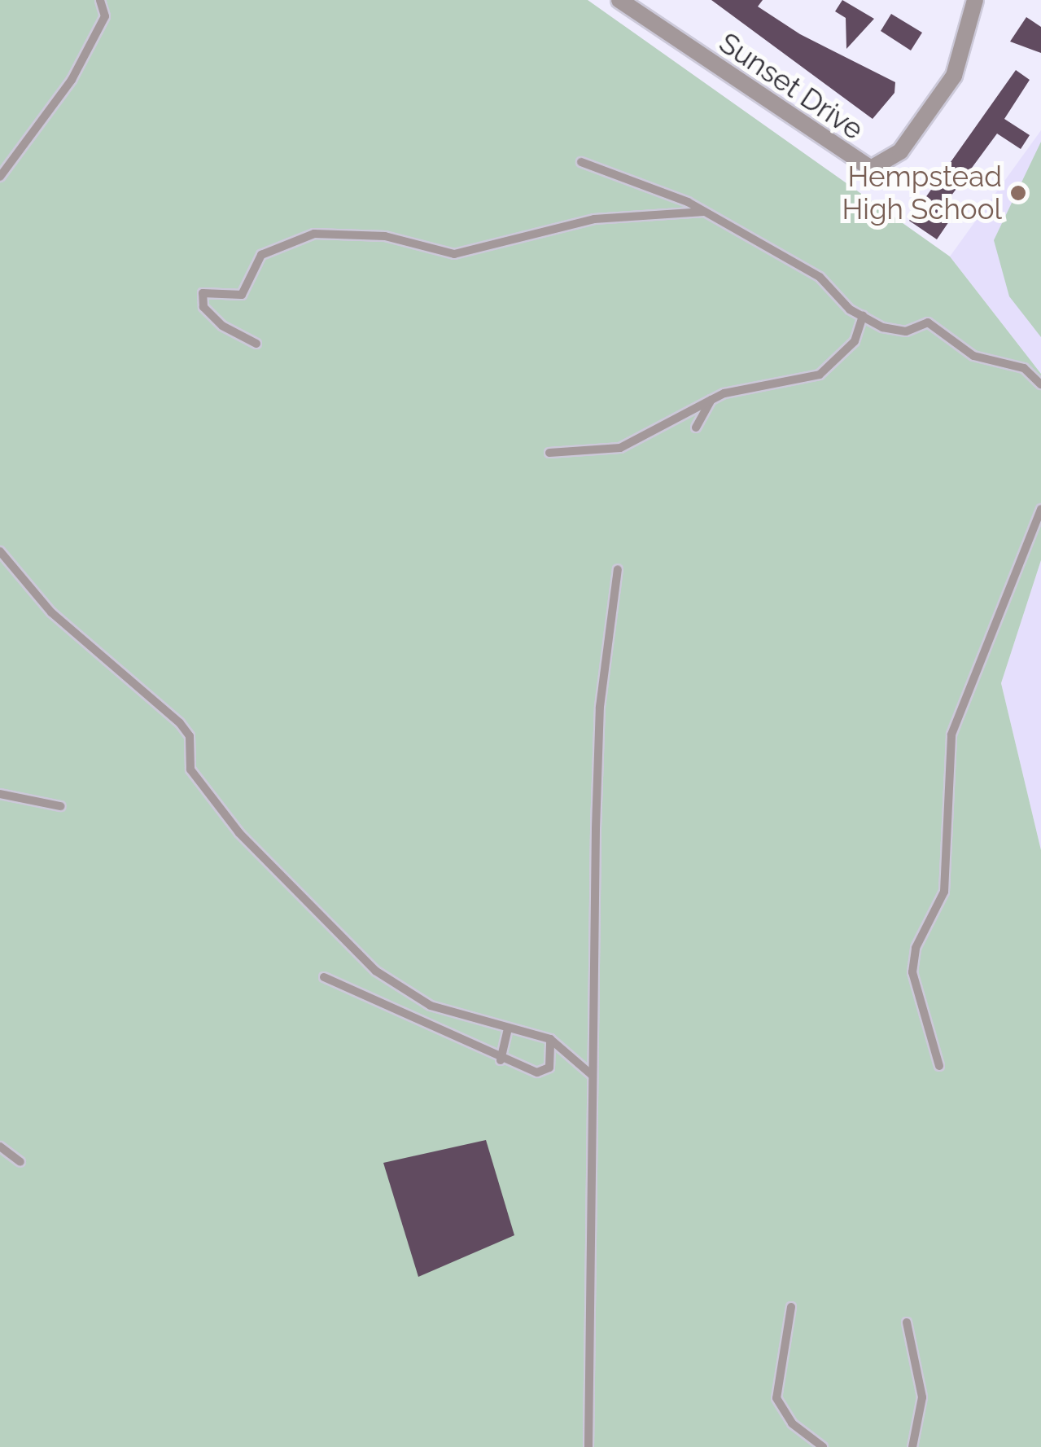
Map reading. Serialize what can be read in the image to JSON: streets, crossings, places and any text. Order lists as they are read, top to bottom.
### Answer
{
  "streets": {
    "street": ["Sunset Drive"]
  },
  "places": ["Hempstead High School"]
}
